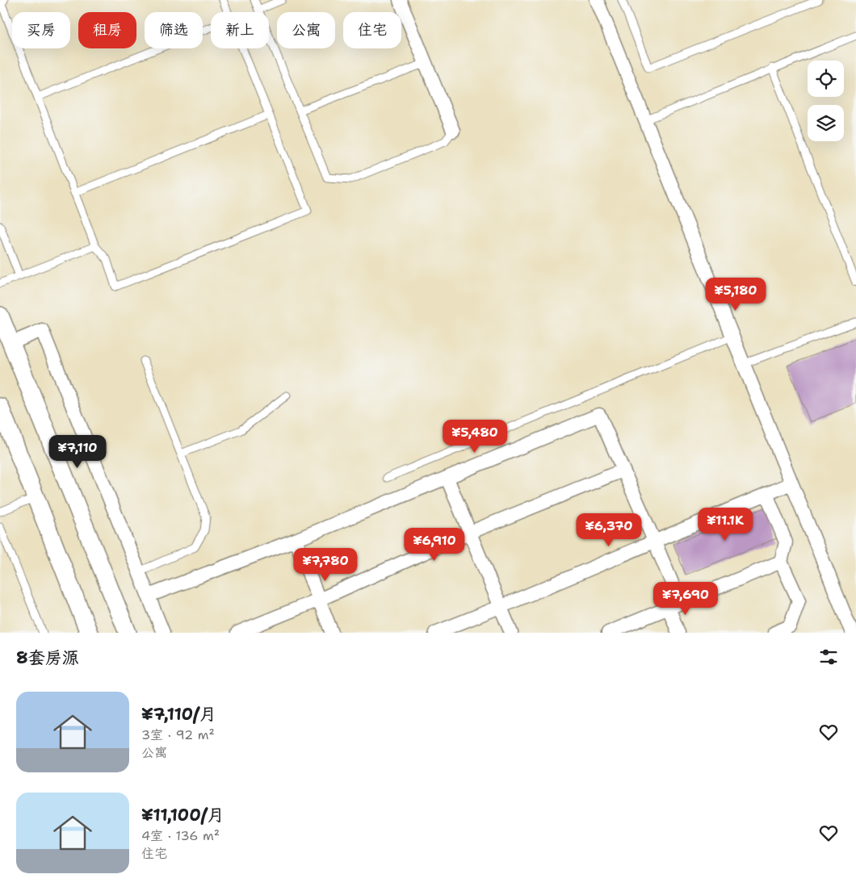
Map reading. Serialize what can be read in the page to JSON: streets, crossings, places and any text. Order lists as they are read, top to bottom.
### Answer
{
  "page": {
    "chip": [
      "买房",
      "租房",
      "筛选",
      "新上",
      "公寓",
      "住宅"
    ],
    "price": [
      "¥5,180",
      "¥5,480",
      "¥7,110",
      "¥11.1K",
      "¥6,370",
      "¥6,910",
      "¥7,780",
      "¥7,690"
    ],
    "heading": "8套房源",
    "list": [
      {
        "name": "¥7,110/月",
        "note": "3室 · 92 m² · 公寓"
      },
      {
        "name": "¥11,100/月",
        "note": "4室 · 136 m² · 住宅"
      }
    ]
  }
}
